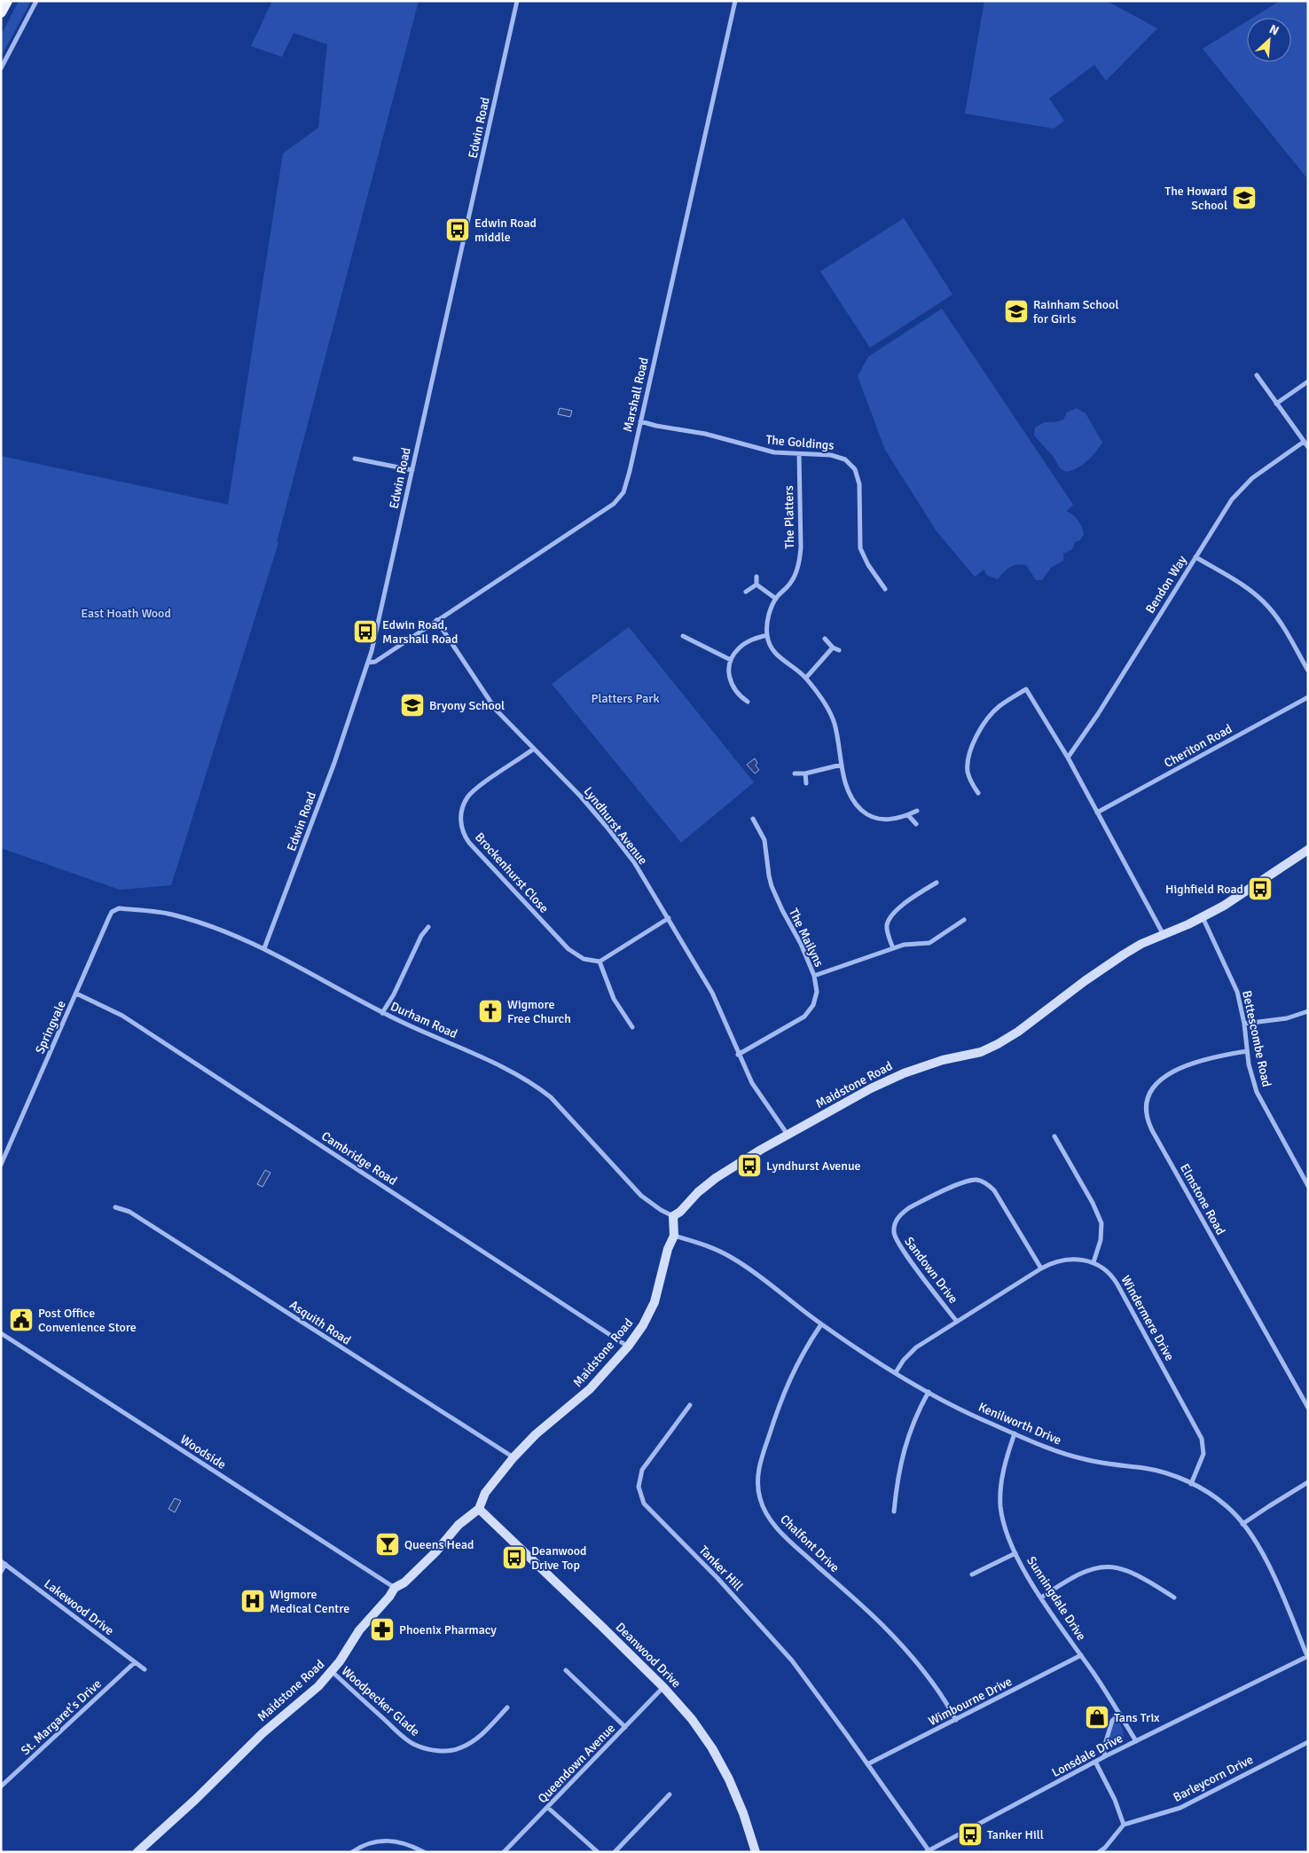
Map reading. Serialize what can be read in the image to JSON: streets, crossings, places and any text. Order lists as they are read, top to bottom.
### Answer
{
  "streets": {
    "street": [
      "Edwin Road",
      "Marshall Road",
      "The Goldings",
      "The Platters",
      "Bendon Way",
      "Cheriton Road",
      "Lyndhurst Avenue",
      "Brockenhurst Close",
      "The Mailyns",
      "Durham Road",
      "Springvale",
      "Bettescombe Road",
      "Maidstone Road",
      "Cambridge Road",
      "Elmstone Road",
      "Sandown Drive",
      "Windermere Drive",
      "Asquith Road",
      "Kenilworth Drive",
      "Woodside",
      "Chalfont Drive",
      "Tanker Hill",
      "Sunningdale Drive",
      "Lakewood Drive",
      "Deanwood Drive",
      "Woodpecker Glade",
      "Wimbourne Drive",
      "St. Margaret's Drive",
      "Lonsdale Drive",
      "Queendown Avenue",
      "Barleycorn Drive"
    ]
  },
  "crossings": [
    ["Edwin Road", "Marshall Road"],
    ["Edwin Road", "Durham Road"],
    ["Marshall Road", "The Goldings"],
    ["Marshall Road", "Lyndhurst Avenue"],
    ["The Goldings", "The Platters"],
    ["Lyndhurst Avenue", "Brockenhurst Close"],
    ["Lyndhurst Avenue", "The Mailyns"],
    ["Lyndhurst Avenue", "Maidstone Road"],
    ["Durham Road", "Springvale"],
    ["Durham Road", "Maidstone Road"],
    ["Springvale", "Cambridge Road"],
    ["Bettescombe Road", "Maidstone Road"],
    ["Bettescombe Road", "Elmstone Road"],
    ["Maidstone Road", "Cambridge Road"],
    ["Maidstone Road", "Asquith Road"],
    ["Maidstone Road", "Kenilworth Drive"],
    ["Maidstone Road", "Woodside"],
    ["Maidstone Road", "Deanwood Drive"],
    ["Maidstone Road", "Woodpecker Glade"],
    ["Sandown Drive", "Windermere Drive"],
    ["Windermere Drive", "Kenilworth Drive"],
    ["Kenilworth Drive", "Chalfont Drive"],
    ["Kenilworth Drive", "Sunningdale Drive"],
    ["Kenilworth Drive", "Lonsdale Drive"],
    ["Chalfont Drive", "Wimbourne Drive"],
    ["Tanker Hill", "Wimbourne Drive"],
    ["Tanker Hill", "Lonsdale Drive"],
    ["Sunningdale Drive", "Wimbourne Drive"],
    ["Sunningdale Drive", "Lonsdale Drive"],
    ["Lakewood Drive", "St. Margaret's Drive"],
    ["Deanwood Drive", "Queendown Avenue"]
  ],
  "parks": ["East Hoath Wood", "Platters Park"],
  "places": {
    "school or university": ["The Howard School", "Rainham School for Girls", "Bryony School"],
    "bus stop": [
      "Edwin Road middle",
      "Edwin Road, Marshall Road",
      "Highfield Road",
      "Lyndhurst Avenue",
      "Deanwood Drive Top",
      "Tanker Hill"
    ],
    "church": ["Wigmore Free Church"],
    "public building": ["Post Office Convenience Store"],
    "bar": ["Queens Head"],
    "hospital": ["Wigmore Medical Centre"],
    "pharmacy": ["Phoenix Pharmacy"],
    "shop": ["Tans Trix"]
  },
  "north": "top right"
}
